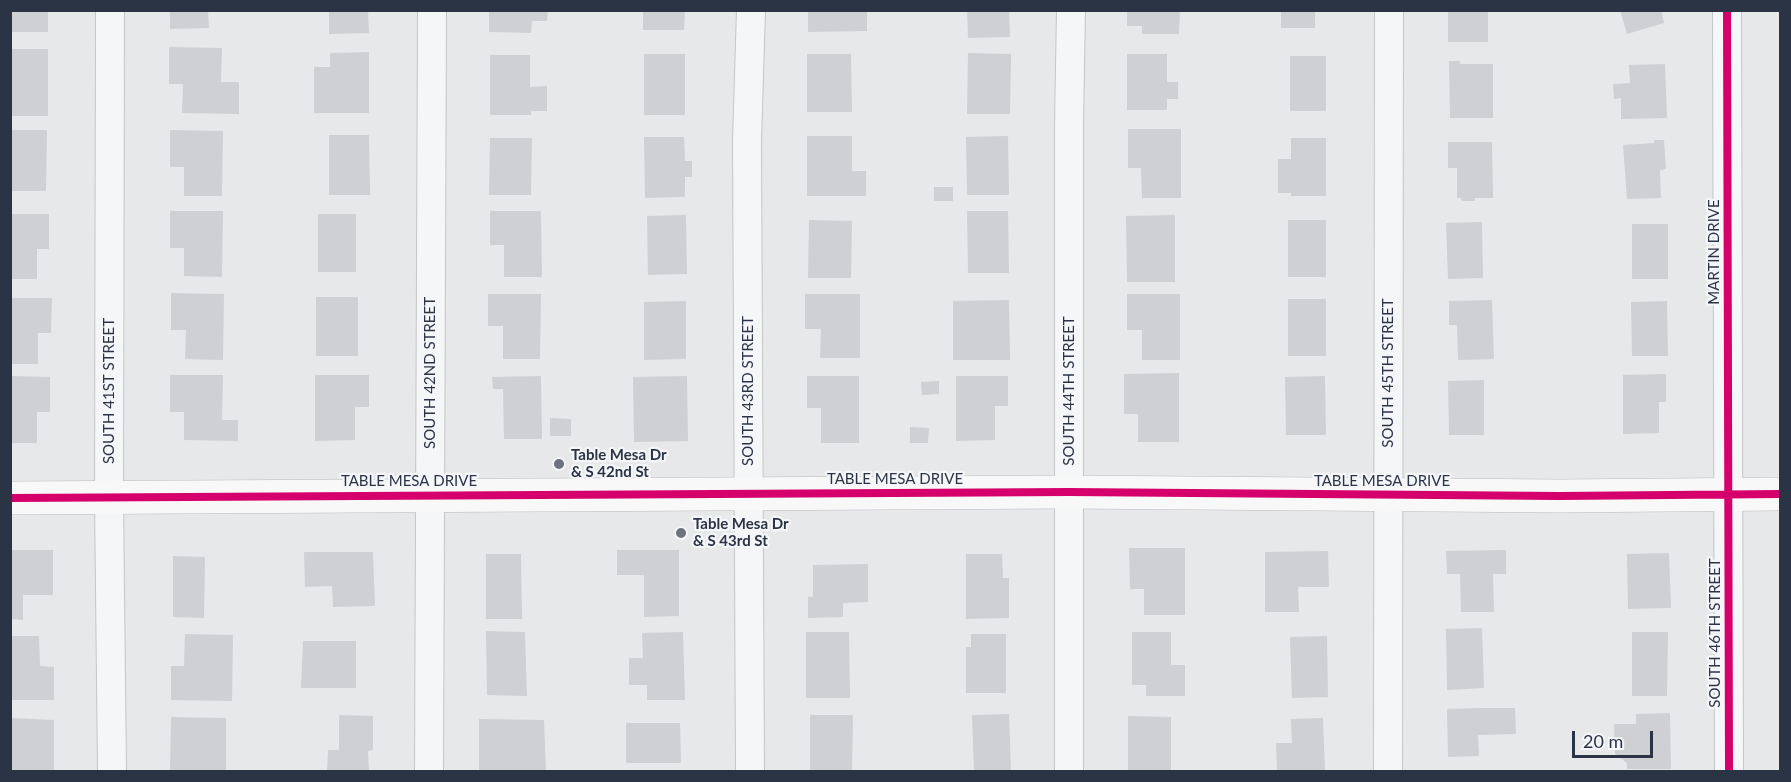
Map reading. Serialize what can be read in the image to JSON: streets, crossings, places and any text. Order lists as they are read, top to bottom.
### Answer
{
  "streets": {
    "highway": ["TABLE MESA DRIVE"],
    "street": [
      "MARTIN DRIVE",
      "SOUTH 42ND STREET",
      "SOUTH 45TH STREET",
      "SOUTH 41ST STREET",
      "SOUTH 43RD STREET",
      "SOUTH 44TH STREET",
      "SOUTH 46TH STREET"
    ]
  },
  "crossings": [
    ["MARTIN DRIVE", "TABLE MESA DRIVE"],
    ["MARTIN DRIVE", "SOUTH 46TH STREET"],
    ["SOUTH 42ND STREET", "TABLE MESA DRIVE"],
    ["SOUTH 45TH STREET", "TABLE MESA DRIVE"],
    ["SOUTH 41ST STREET", "TABLE MESA DRIVE"],
    ["SOUTH 43RD STREET", "TABLE MESA DRIVE"],
    ["SOUTH 44TH STREET", "TABLE MESA DRIVE"],
    ["TABLE MESA DRIVE", "SOUTH 46TH STREET"]
  ],
  "places": ["Table Mesa Dr & S 42nd St", "Table Mesa Dr & S 43rd St"],
  "scale_bar": "20 m"
}
